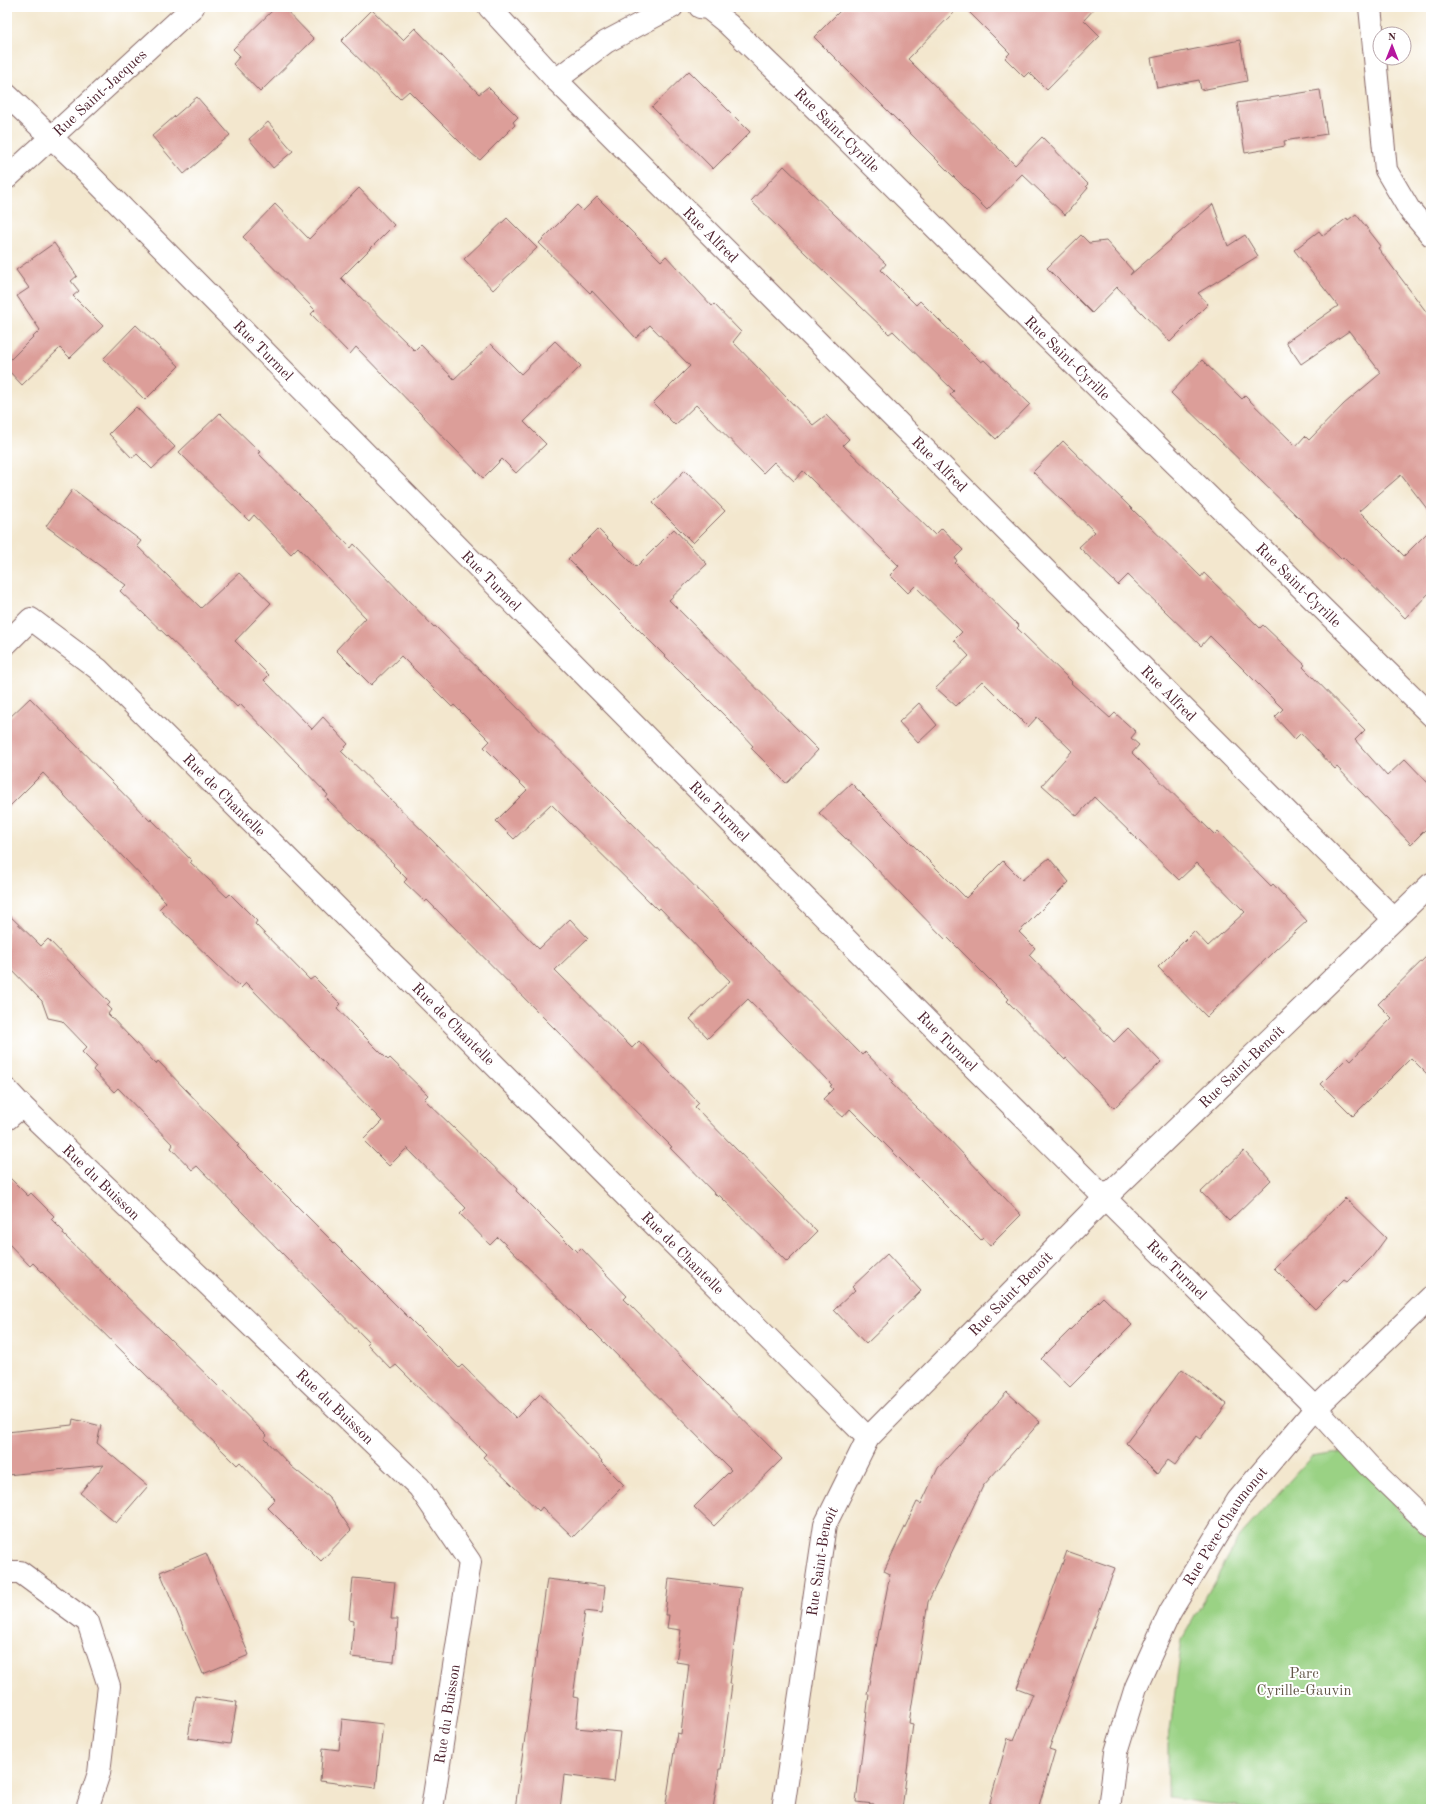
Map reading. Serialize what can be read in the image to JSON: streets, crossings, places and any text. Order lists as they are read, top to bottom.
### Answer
{
  "streets": {
    "street": [
      "Rue Saint-Jacques",
      "Rue Saint-Cyrille",
      "Rue Alfred",
      "Rue Turmel",
      "Rue de Chantelle",
      "Rue Saint-Benoît",
      "Rue du Buisson",
      "Rue Père-Chaumonot"
    ]
  },
  "crossings": [
    ["Rue Saint-Jacques", "Rue Turmel"],
    ["Rue Alfred", "Rue Saint-Benoît"],
    ["Rue Turmel", "Rue Saint-Benoît"],
    ["Rue Turmel", "Rue Père-Chaumonot"],
    ["Rue de Chantelle", "Rue Saint-Benoît"]
  ],
  "parks": ["Parc Cyrille-Gauvin"],
  "north": "top"
}
